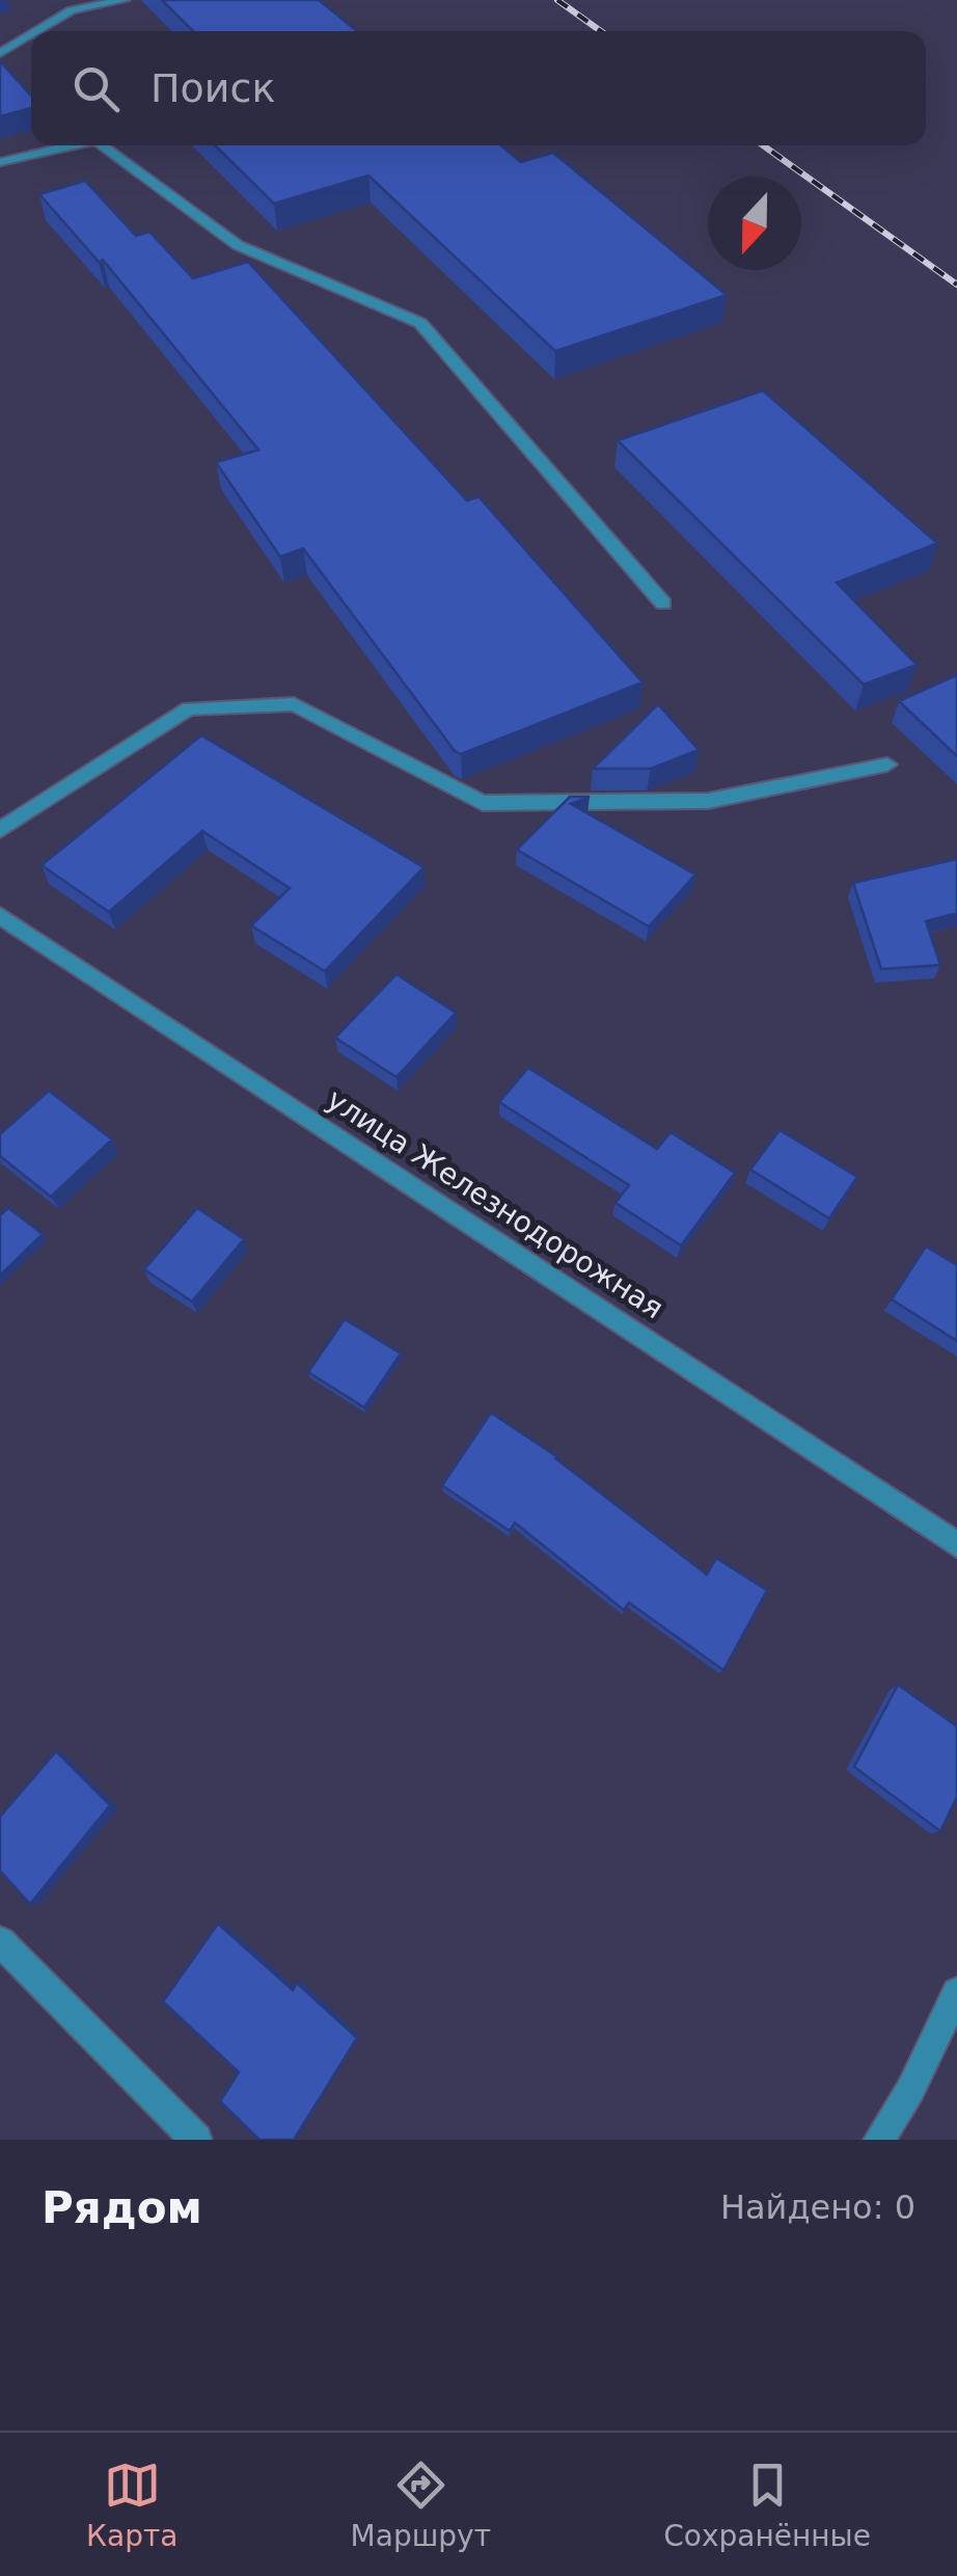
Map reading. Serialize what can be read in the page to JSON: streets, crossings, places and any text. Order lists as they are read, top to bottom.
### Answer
{
  "streets": {
    "street": ["улица Железнодорожная"]
  },
  "north": "bottom",
  "page": {
    "search": "Поиск",
    "heading": ["Рядом", "Найдено: 0"],
    "nav": ["Карта", "Маршрут", "Сохранённые"]
  }
}
